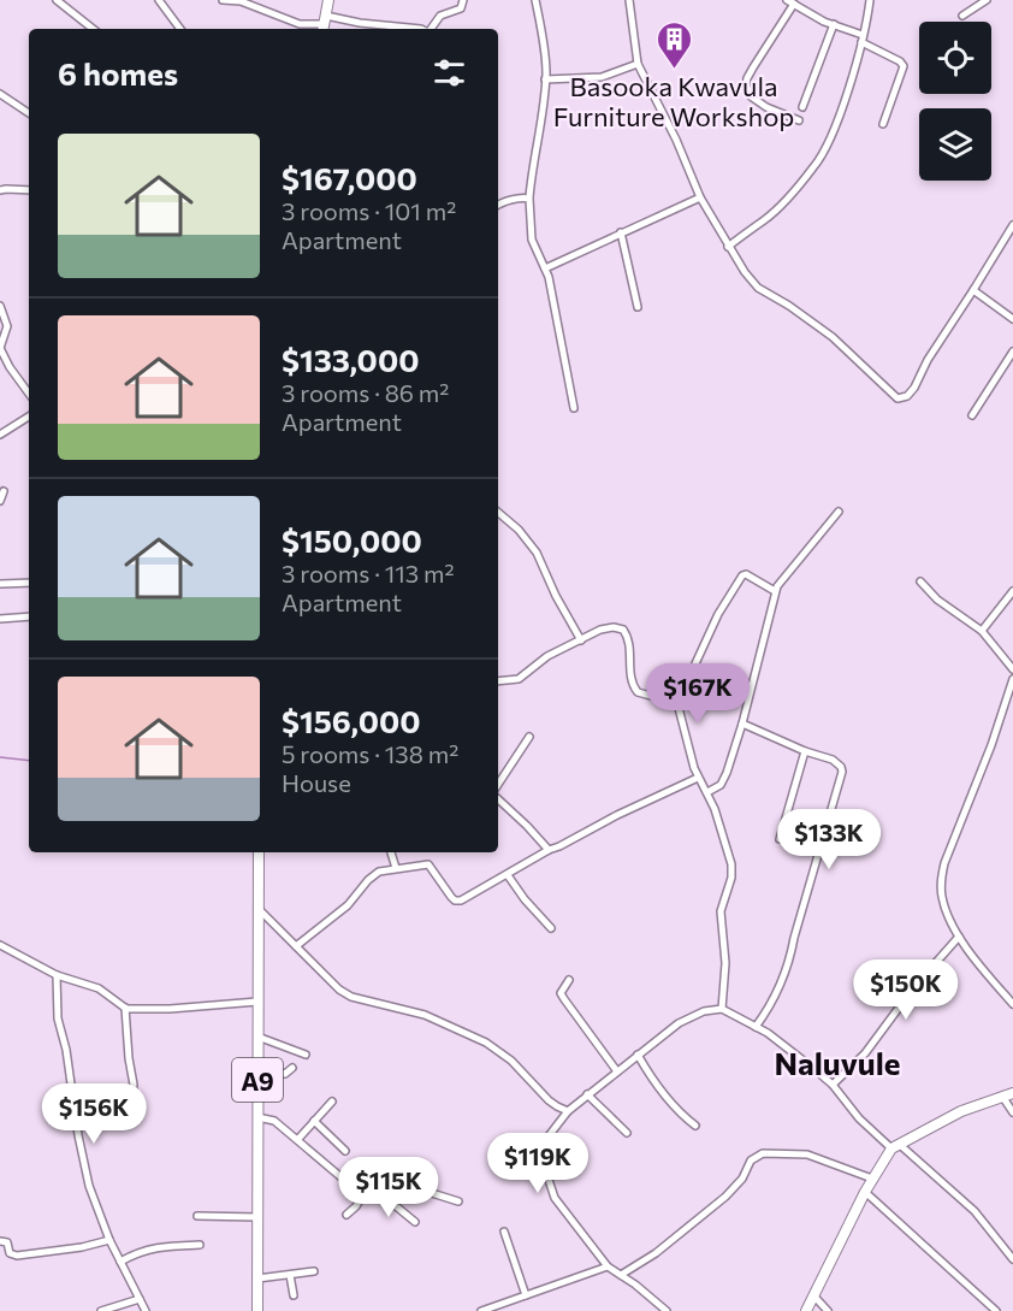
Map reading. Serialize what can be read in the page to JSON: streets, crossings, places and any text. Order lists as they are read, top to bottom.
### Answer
{
  "streets": {
    "main road": ["A9"]
  },
  "districts": ["Naluvule"],
  "places": {
    "building": ["Basooka Kwavula Furniture Workshop"]
  },
  "page": {
    "heading": "6 homes",
    "list": [
      {
        "name": "$167,000",
        "note": "3 rooms · 101 m² · Apartment"
      },
      {
        "name": "$133,000",
        "note": "3 rooms · 86 m² · Apartment"
      },
      {
        "name": "$150,000",
        "note": "3 rooms · 113 m² · Apartment"
      },
      {
        "name": "$156,000",
        "note": "5 rooms · 138 m² · House"
      }
    ],
    "price": [
      "$167K",
      "$133K",
      "$150K",
      "$156K",
      "$119K",
      "$115K"
    ]
  }
}
